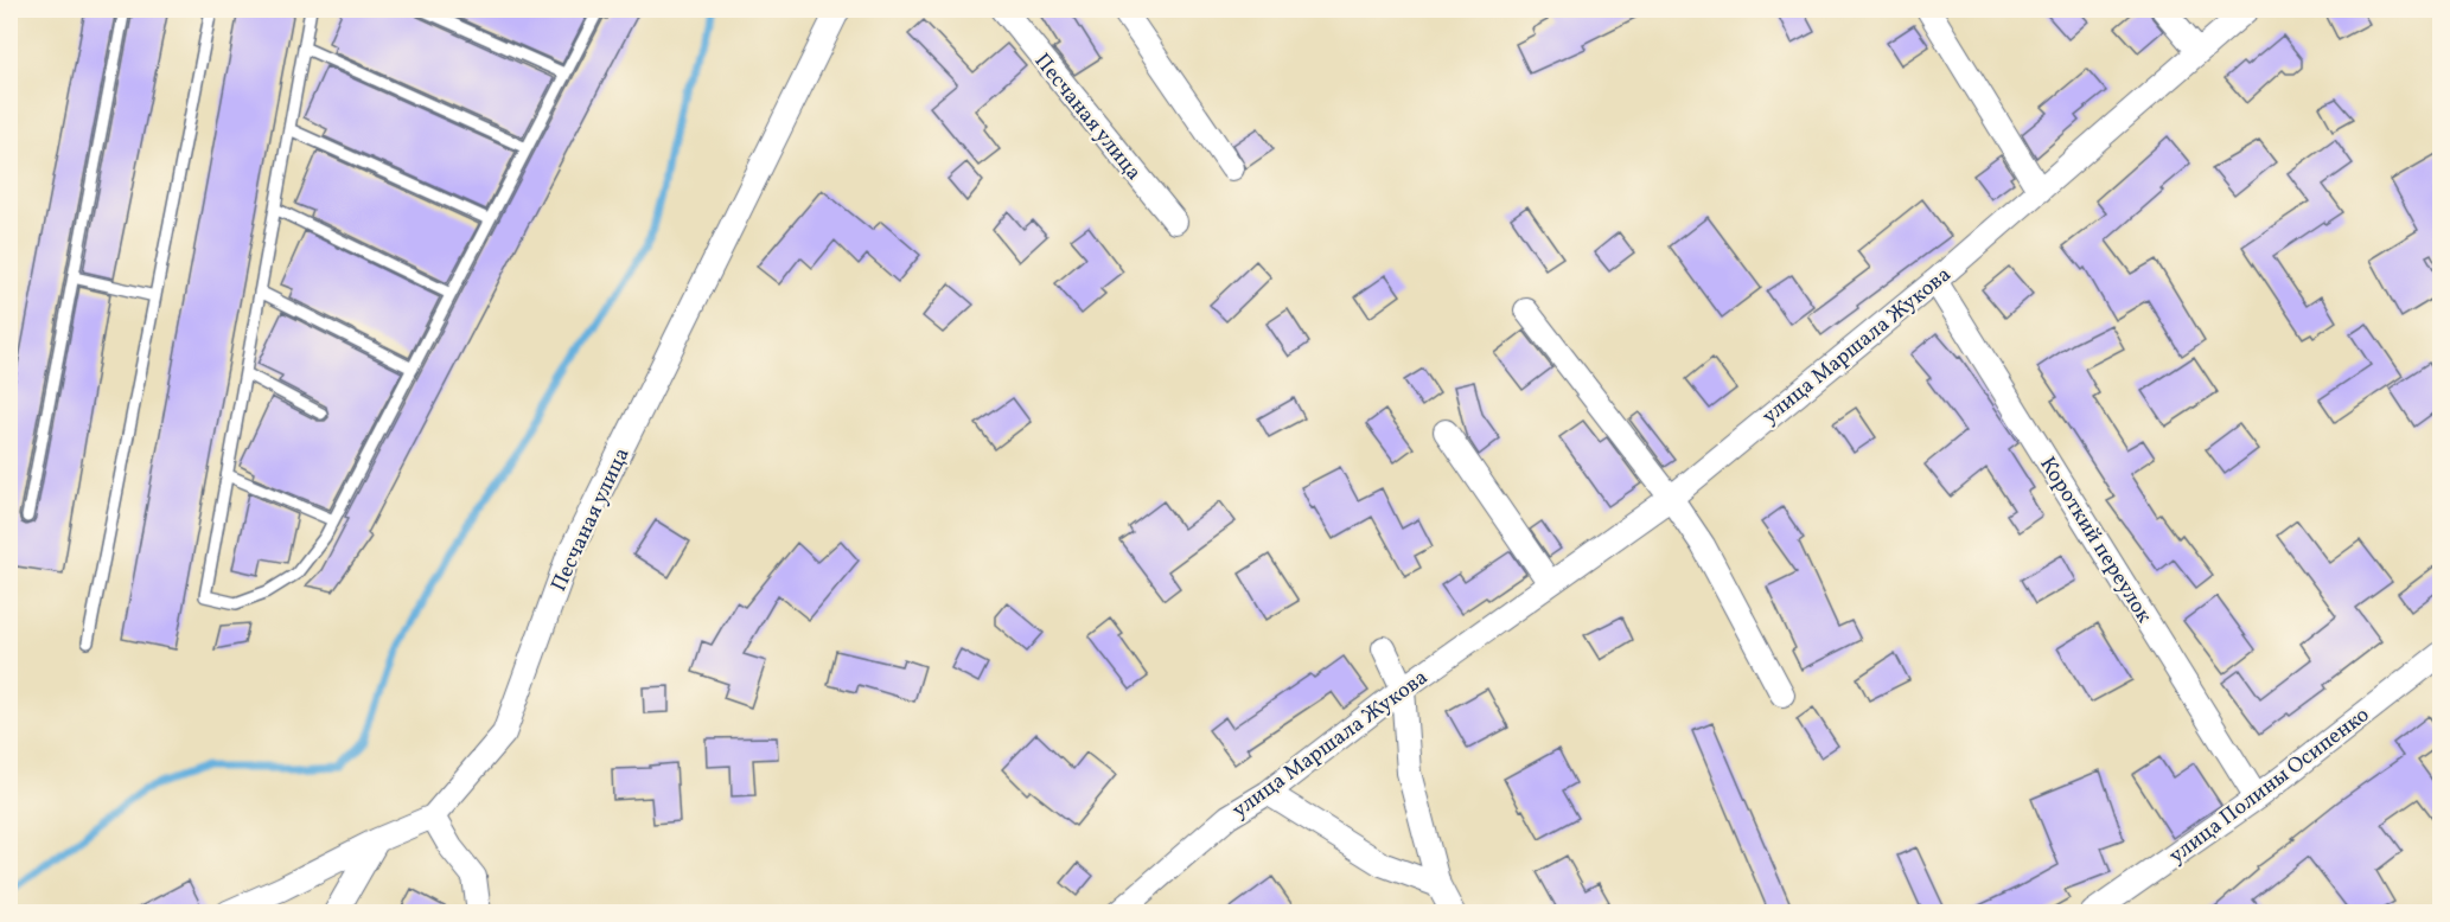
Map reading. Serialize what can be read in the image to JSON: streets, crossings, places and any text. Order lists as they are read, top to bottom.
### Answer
{
  "streets": {
    "street": [
      "Песчаная улица",
      "улица Маршала Жукова",
      "Короткий переулок",
      "улица Полины Осипенко"
    ]
  },
  "crossings": [
    ["улица Маршала Жукова", "Короткий переулок"],
    ["Короткий переулок", "улица Полины Осипенко"]
  ]
}
